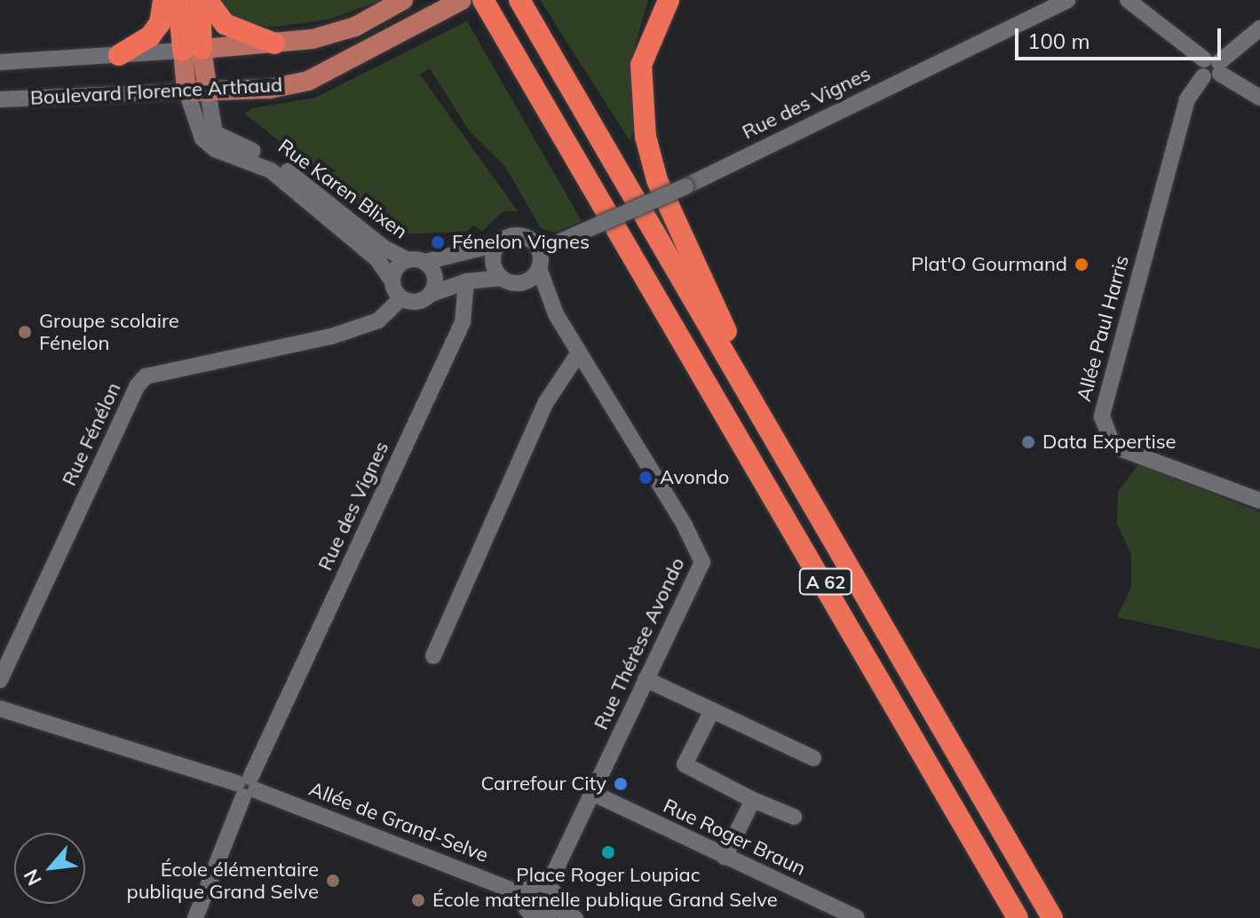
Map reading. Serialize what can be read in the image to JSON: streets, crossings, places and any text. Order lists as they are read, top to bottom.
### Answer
{
  "streets": {
    "highway": ["A 62"],
    "main road": ["Boulevard Florence Arthaud"],
    "street": [
      "Rue des Vignes",
      "Rue Karen Blixen",
      "Allée Paul Harris",
      "Rue Fénélon",
      "Rue Thérèse Avondo",
      "Allée de Grand-Selve",
      "Rue Roger Braun"
    ]
  },
  "crossings": [
    ["Boulevard Florence Arthaud", "Rue Karen Blixen"],
    ["Rue des Vignes", "Allée de Grand-Selve"],
    ["Rue Karen Blixen", "Rue Fénélon"],
    ["Rue Thérèse Avondo", "Allée de Grand-Selve"],
    ["Rue Thérèse Avondo", "Rue Roger Braun"]
  ],
  "places": [
    "Fénelon Vignes",
    "Plat'O Gourmand",
    "Groupe scolaire Fénelon",
    "Data Expertise",
    "Avondo",
    "Carrefour City",
    "Place Roger Loupiac",
    "École élémentaire publique Grand Selve",
    "École maternelle publique Grand Selve"
  ],
  "scale_bar": "100 m",
  "north": "bottom left"
}
